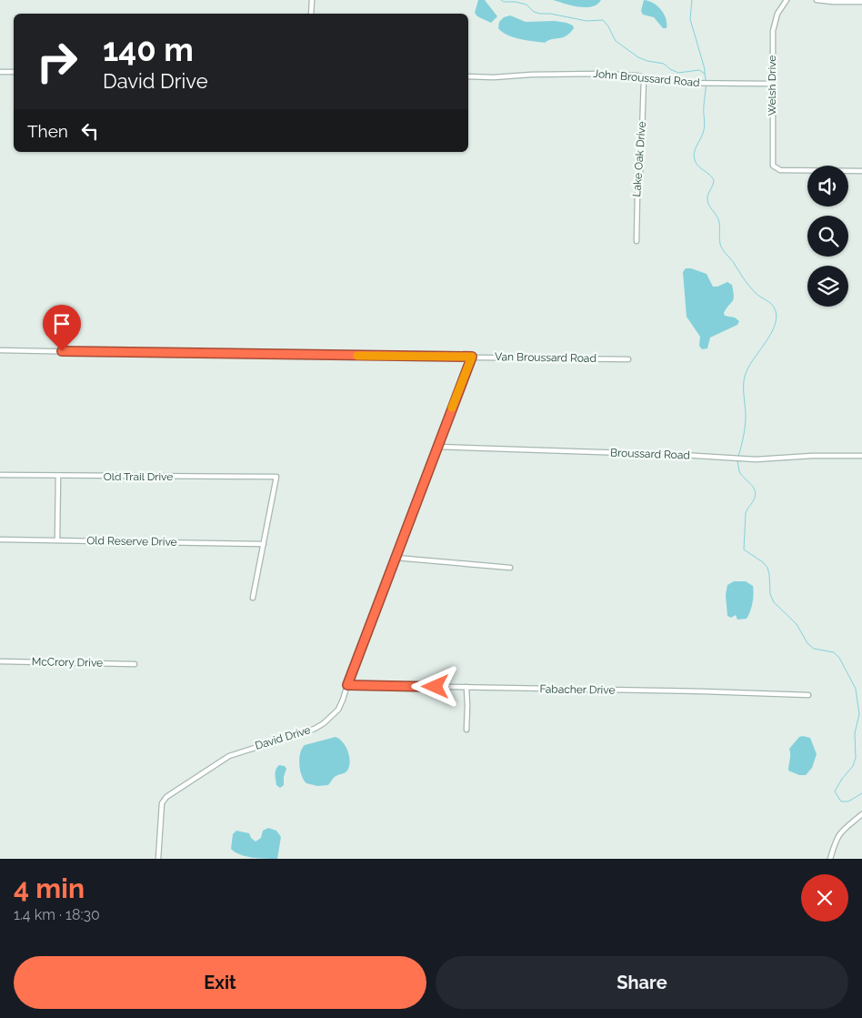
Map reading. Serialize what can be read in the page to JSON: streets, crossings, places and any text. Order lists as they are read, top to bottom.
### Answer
{
  "streets": {
    "street": [
      "John Broussard Road",
      "Welsh Drive",
      "Lake Oak Drive",
      "Van Broussard Road",
      "Broussard Road",
      "Old Trail Drive",
      "Old Reserve Drive",
      "McCrory Drive",
      "Fabacher Drive",
      "David Drive"
    ]
  },
  "crossings": [
    ["John Broussard Road", "Welsh Drive"],
    ["John Broussard Road", "Lake Oak Drive"],
    ["Van Broussard Road", "David Drive"],
    ["Broussard Road", "David Drive"],
    ["Old Trail Drive", "Old Reserve Drive"],
    ["Fabacher Drive", "David Drive"]
  ],
  "page": {
    "turn": ["140 m", "David Drive"],
    "then": "Then",
    "heading": ["4 min", "1.4 km · 18:30"],
    "buttons": ["Exit", "Share"]
  }
}
